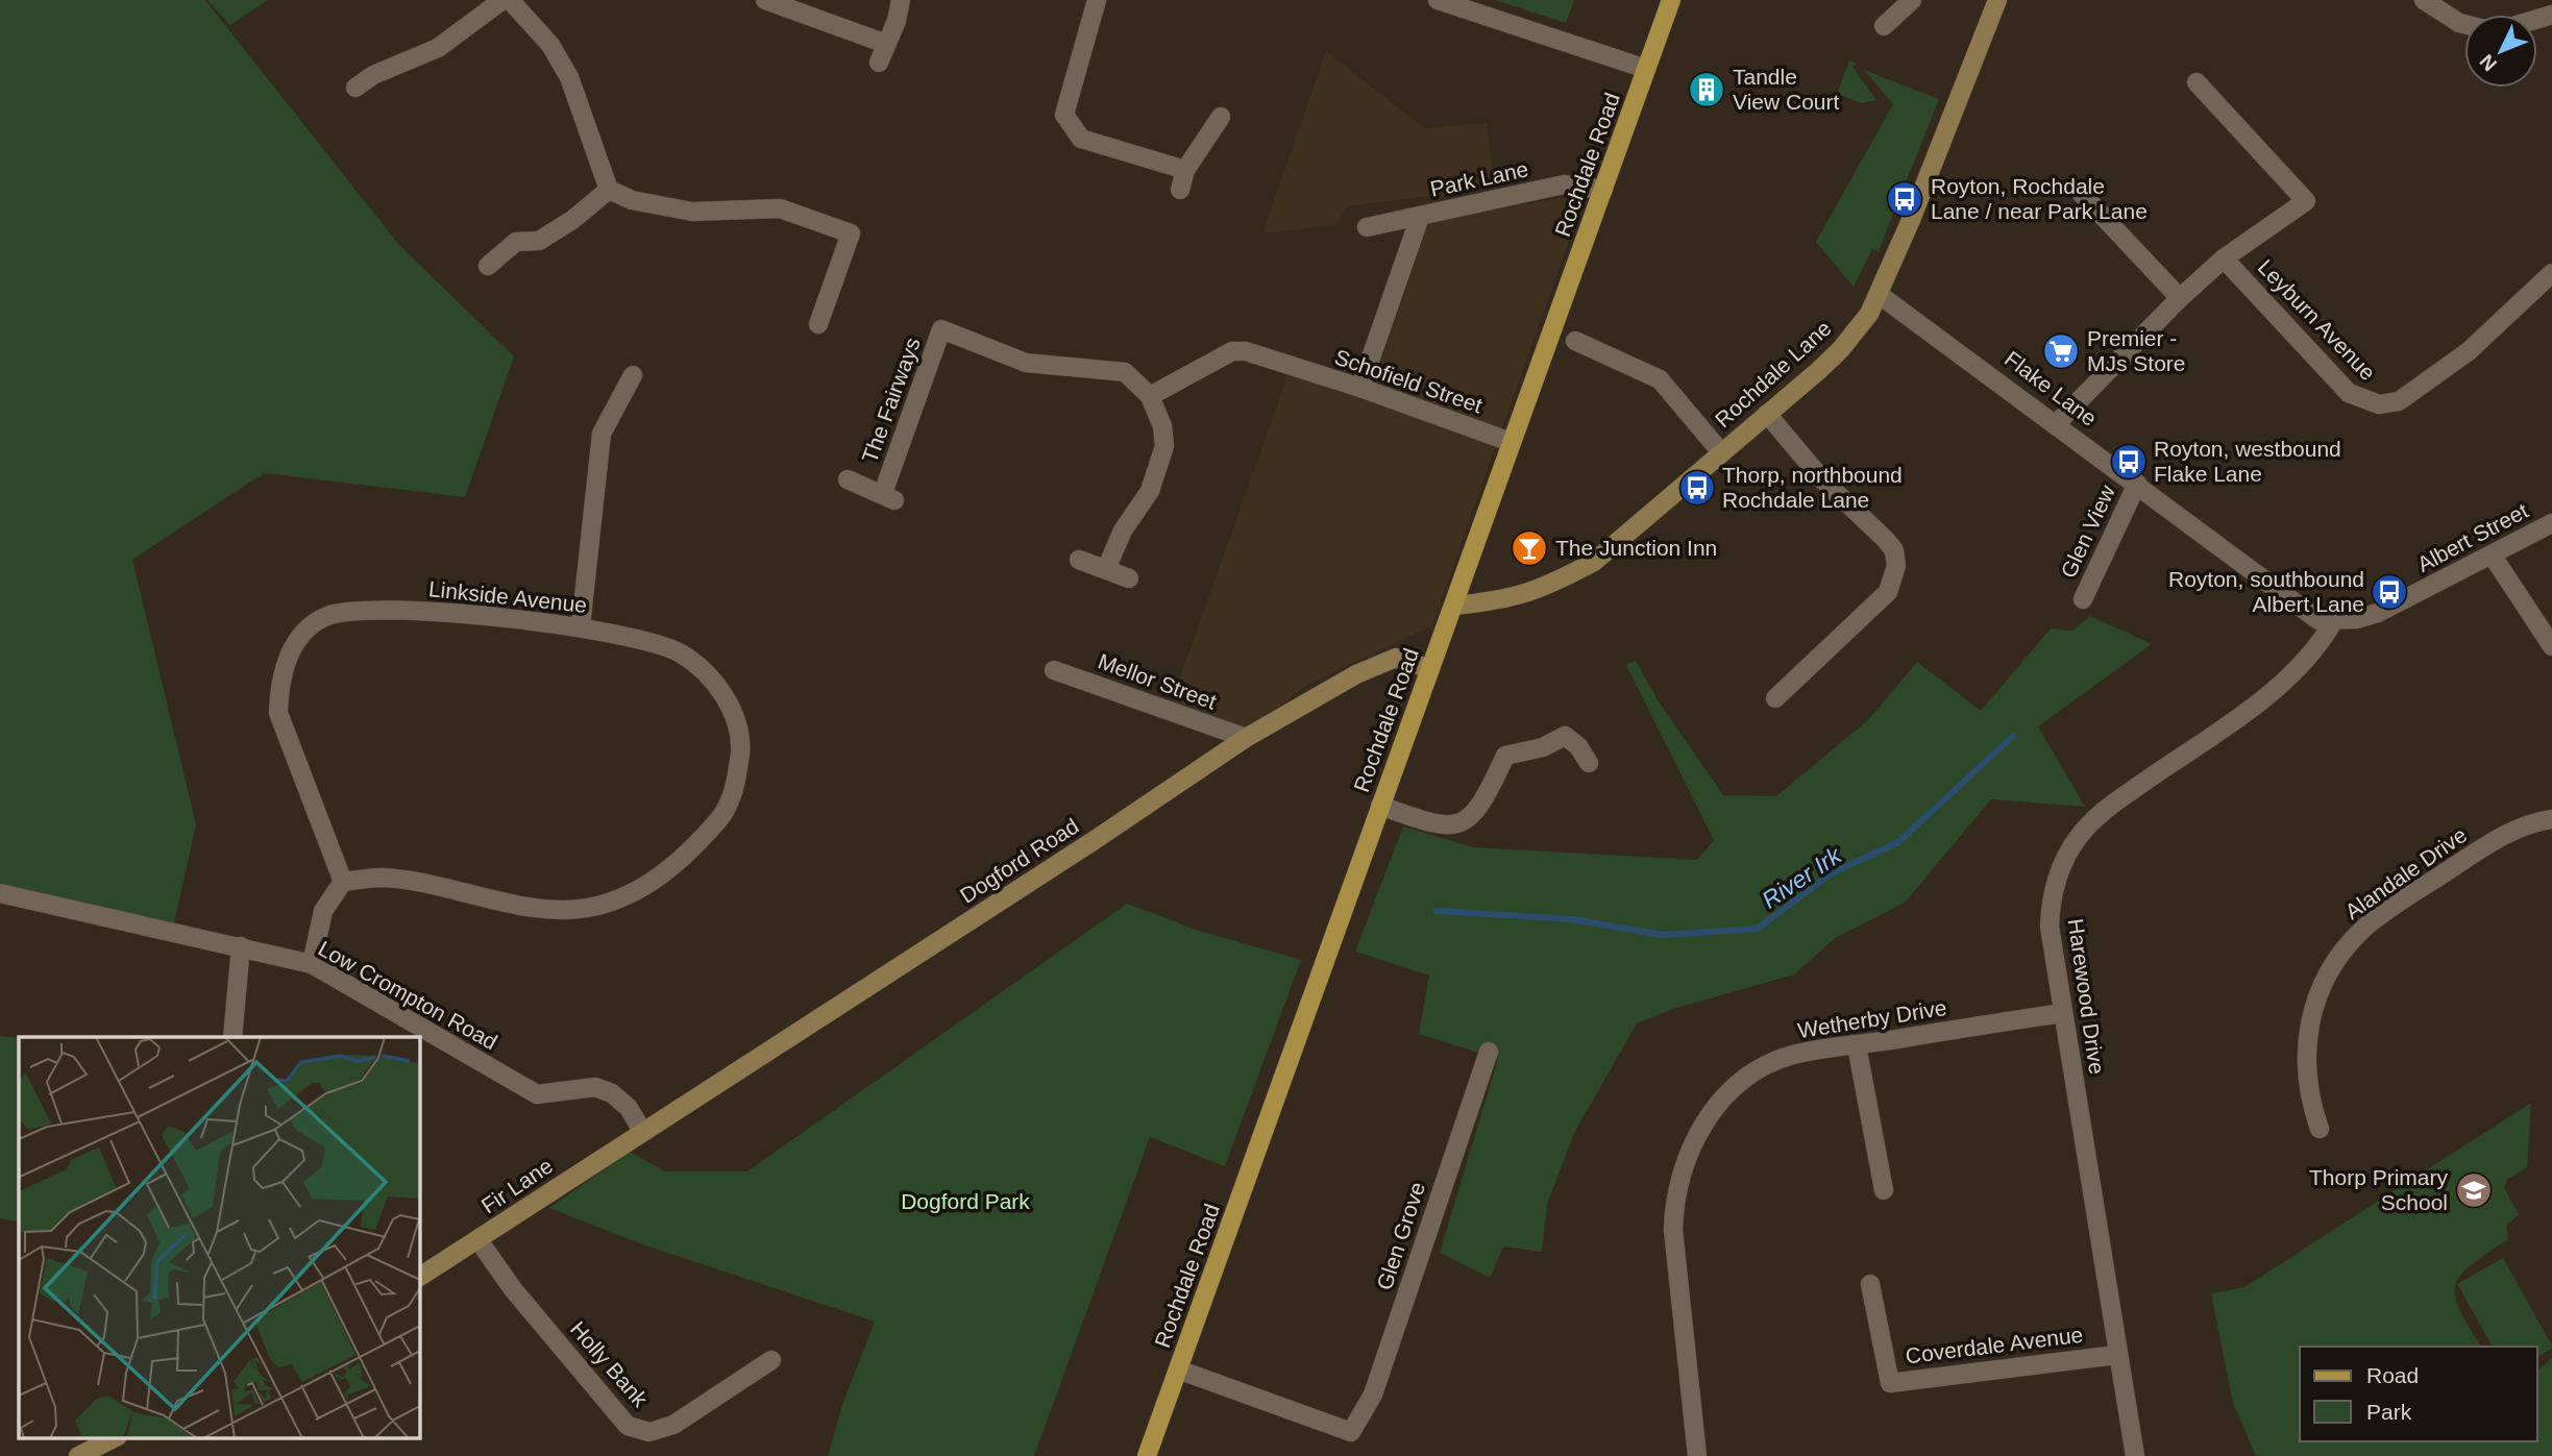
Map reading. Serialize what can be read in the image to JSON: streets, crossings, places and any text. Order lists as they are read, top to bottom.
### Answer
{
  "streets": {
    "main road": ["Rochdale Road"],
    "street": [
      "Park Lane",
      "Leyburn Avenue",
      "Rochdale Lane",
      "Schofield Street",
      "Flake Lane",
      "The Fairways",
      "Glen View",
      "Albert Street",
      "Linkside Avenue",
      "Mellor Street",
      "Dogford Road",
      "Alandale Drive",
      "Low Crompton Road",
      "Harewood Drive",
      "Wetherby Drive",
      "Fir Lane",
      "Glen Grove",
      "Coverdale Avenue",
      "Holly Bank"
    ]
  },
  "crossings": [
    ["Rochdale Road", "Park Lane"],
    ["Rochdale Road", "Rochdale Lane"],
    ["Rochdale Road", "Schofield Street"],
    ["Rochdale Road", "Dogford Road"],
    ["Rochdale Road", "Glen Grove"],
    ["Rochdale Lane", "Flake Lane"],
    ["Schofield Street", "The Fairways"],
    ["Flake Lane", "Glen View"],
    ["Flake Lane", "Albert Street"],
    ["Flake Lane", "Harewood Drive"],
    ["Albert Street", "Harewood Drive"],
    ["Mellor Street", "Dogford Road"],
    ["Dogford Road", "Low Crompton Road"],
    ["Dogford Road", "Fir Lane"],
    ["Low Crompton Road", "Fir Lane"],
    ["Harewood Drive", "Wetherby Drive"],
    ["Harewood Drive", "Coverdale Avenue"],
    ["Fir Lane", "Holly Bank"]
  ],
  "water": ["River Irk"],
  "parks": ["Dogford Park"],
  "places": {
    "building": ["Tandle View Court"],
    "bus stop": [
      "Royton, Rochdale Lane / near Park Lane",
      "Royton, westbound Flake Lane",
      "Thorp, northbound Rochdale Lane",
      "Royton, southbound Albert Lane"
    ],
    "supermarket": ["Premier - MJs Store"],
    "bar": ["The Junction Inn"],
    "school or university": ["Thorp Primary School"]
  },
  "legend": ["Road", "Park"],
  "north": "bottom left"
}
